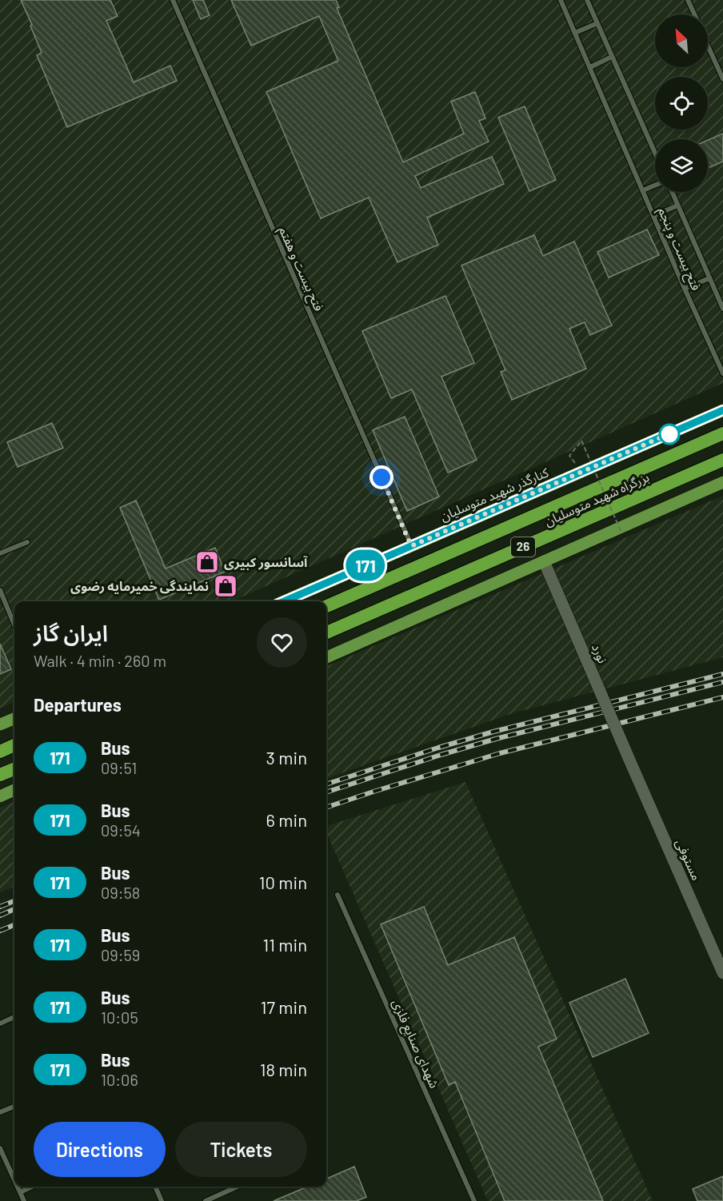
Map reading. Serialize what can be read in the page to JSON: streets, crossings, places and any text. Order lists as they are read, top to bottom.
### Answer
{
  "streets": {
    "highway": ["بزرگراه شهید متوسلیان", "26"],
    "main road": ["کنارگذر شهید متوسلیان"],
    "street": ["نورد", "مستوفی"],
    "lane": ["فتح بیست و پنجم", "فتح بیست و هفتم", "شهدای صنایع فلزی"]
  },
  "crossings": [
    ["فتح بیست و هفتم", "کنارگذر شهید متوسلیان"],
    ["نورد", "مستوفی"]
  ],
  "places": {
    "shop": ["آسانسور کبیری", "نمایندگی خمیرمایه رضوی"]
  },
  "lines": ["bus line 171"],
  "north": "top left",
  "page": {
    "on_map": "171",
    "heading": [
      ["ایران گاز", "Walk · 4 min · 260 m"],
      "Departures"
    ],
    "list": [
      {
        "mark": "171",
        "name": "Bus",
        "note": "09:51",
        "value": "3 min"
      },
      {
        "mark": "171",
        "name": "Bus",
        "note": "09:54",
        "value": "6 min"
      },
      {
        "mark": "171",
        "name": "Bus",
        "note": "09:58",
        "value": "10 min"
      },
      {
        "mark": "171",
        "name": "Bus",
        "note": "09:59",
        "value": "11 min"
      },
      {
        "mark": "171",
        "name": "Bus",
        "note": "10:05",
        "value": "17 min"
      },
      {
        "mark": "171",
        "name": "Bus",
        "note": "10:06",
        "value": "18 min"
      }
    ],
    "buttons": ["Directions", "Tickets"]
  }
}
